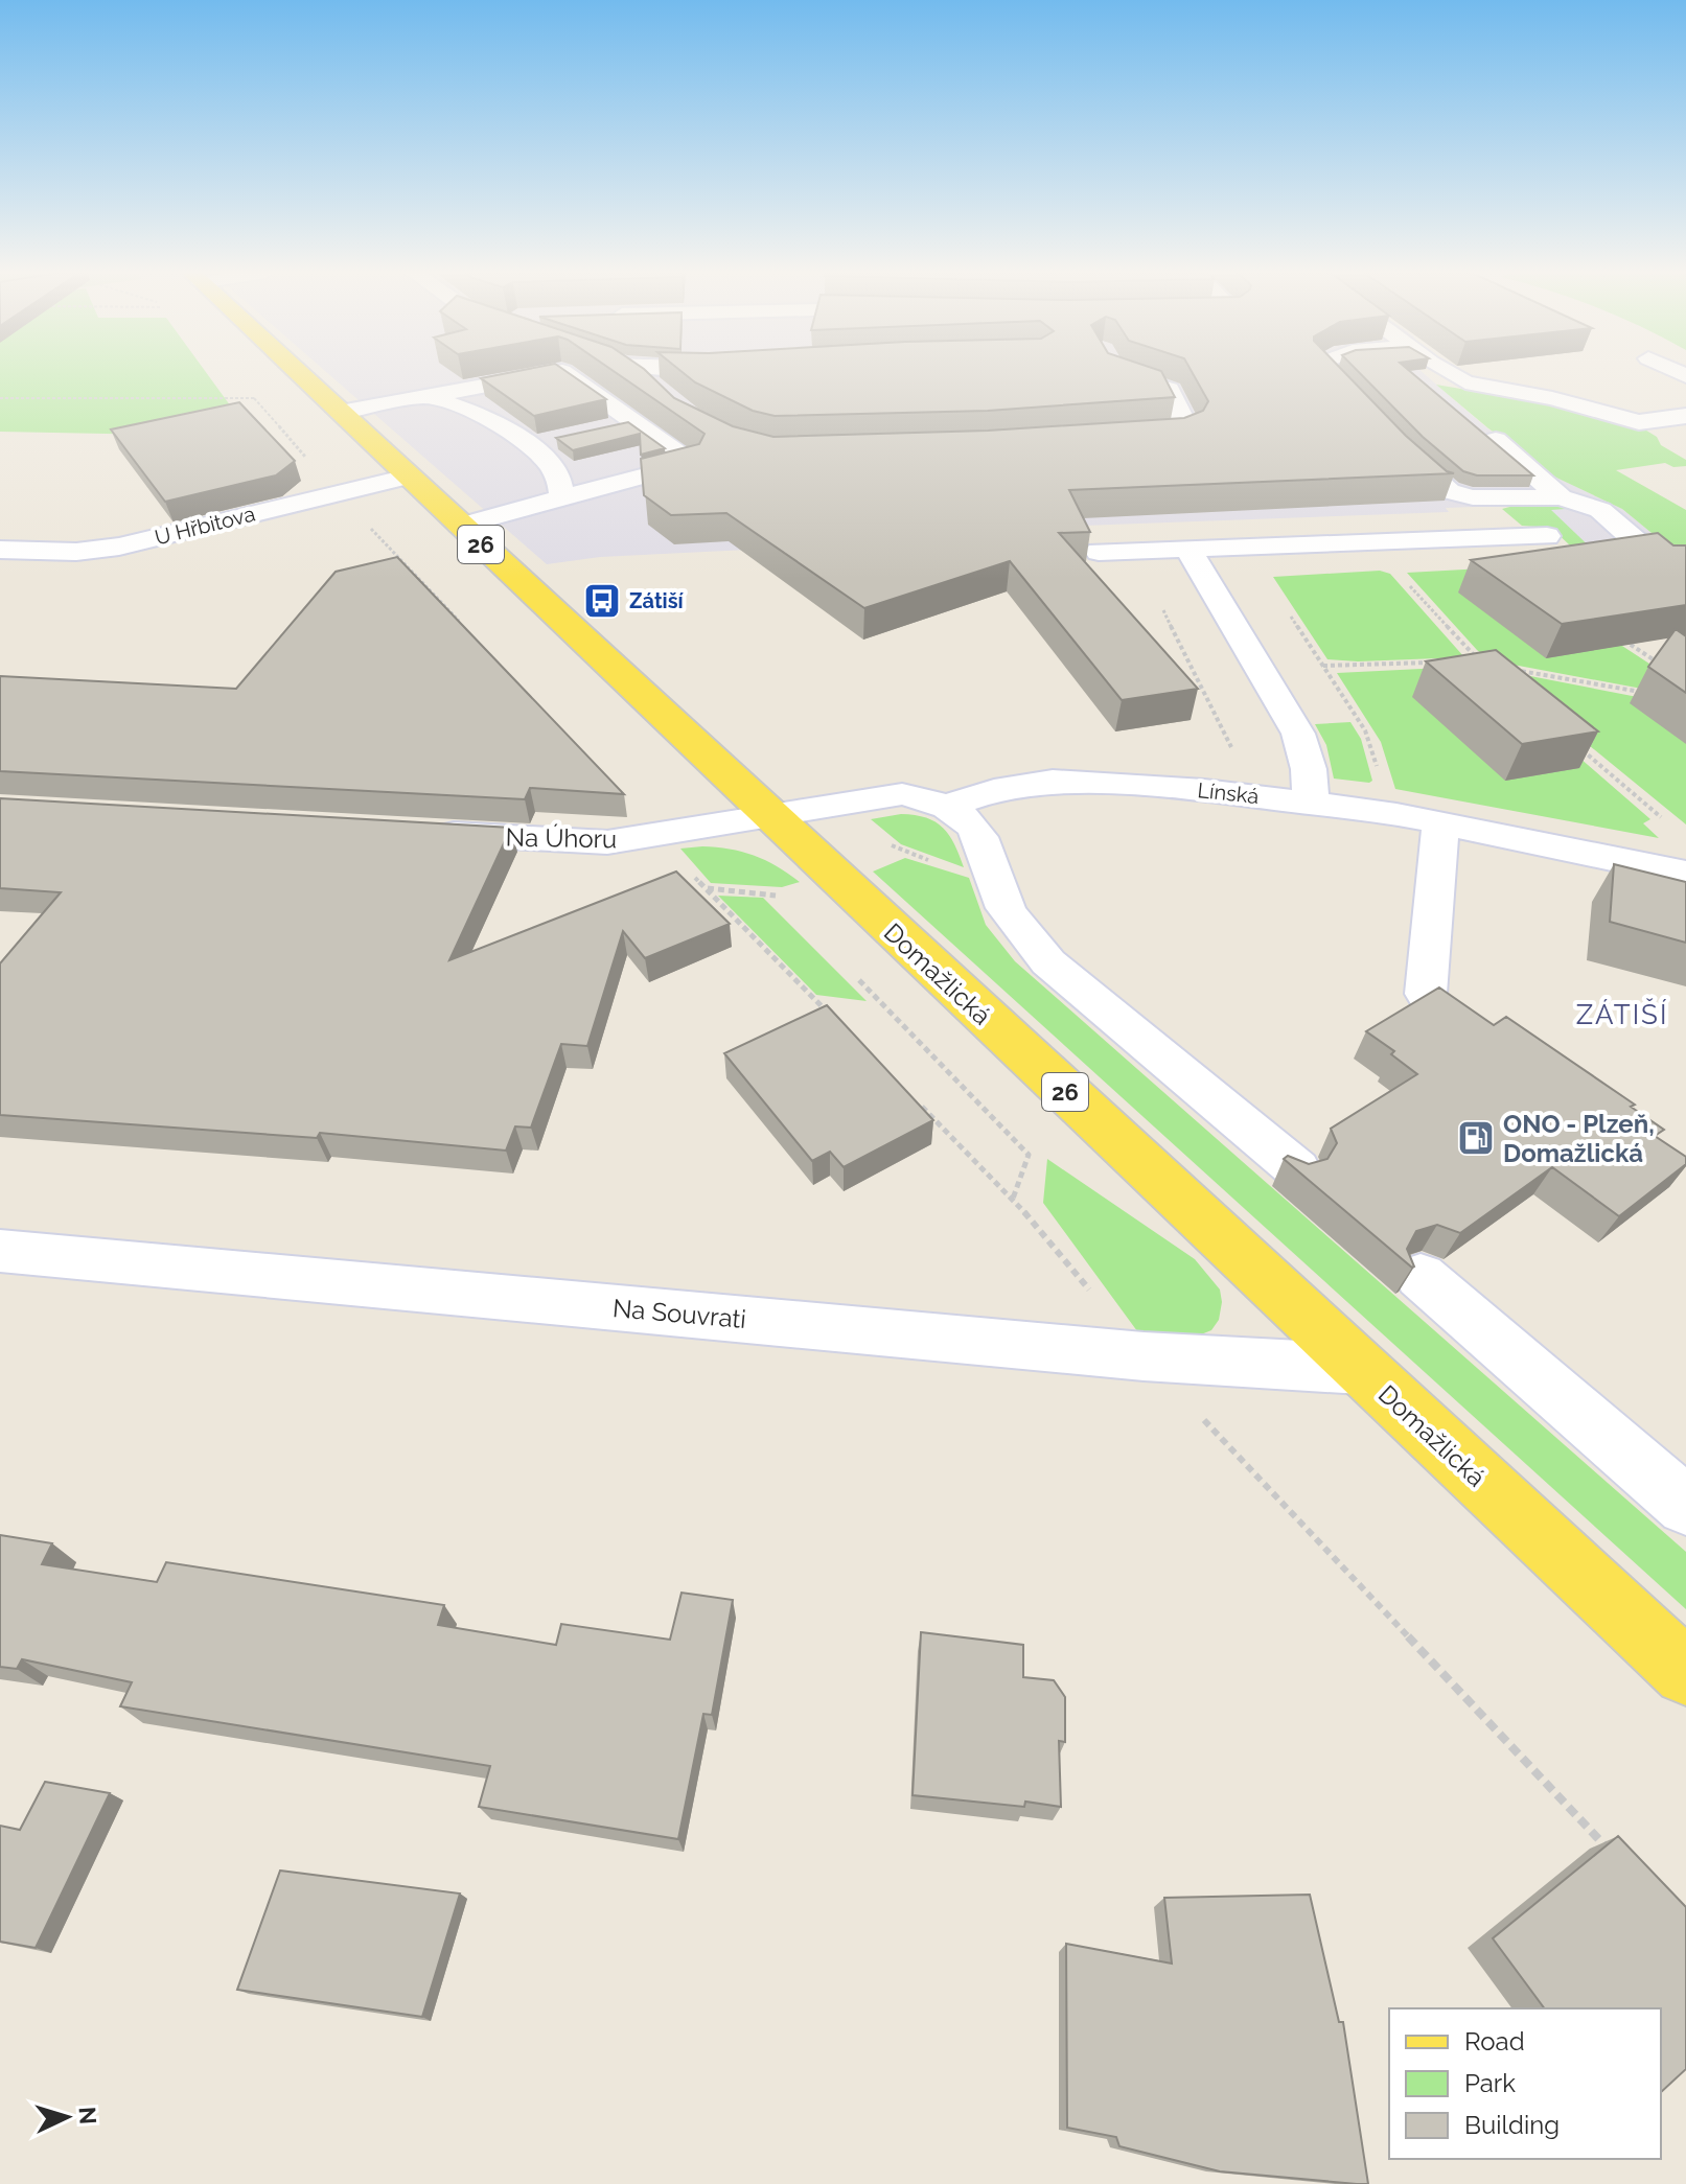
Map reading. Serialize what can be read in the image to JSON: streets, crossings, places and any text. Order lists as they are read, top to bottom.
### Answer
{
  "streets": {
    "main road": ["26", "Domažlická"],
    "street": [
      "U Hřbitova",
      "Línská",
      "Na Úhoru",
      "Na Souvrati"
    ]
  },
  "crossings": [
    ["U Hřbitova", "Domažlická"],
    ["Na Úhoru", "Domažlická"],
    ["Domažlická", "Na Souvrati"]
  ],
  "districts": ["ZÁTIŠÍ"],
  "places": {
    "bus stop": ["Zátiší"],
    "fuel station": ["ONO - Plzeň, Domažlická"]
  },
  "legend": ["Road", "Park", "Building"],
  "north": "right"
}
